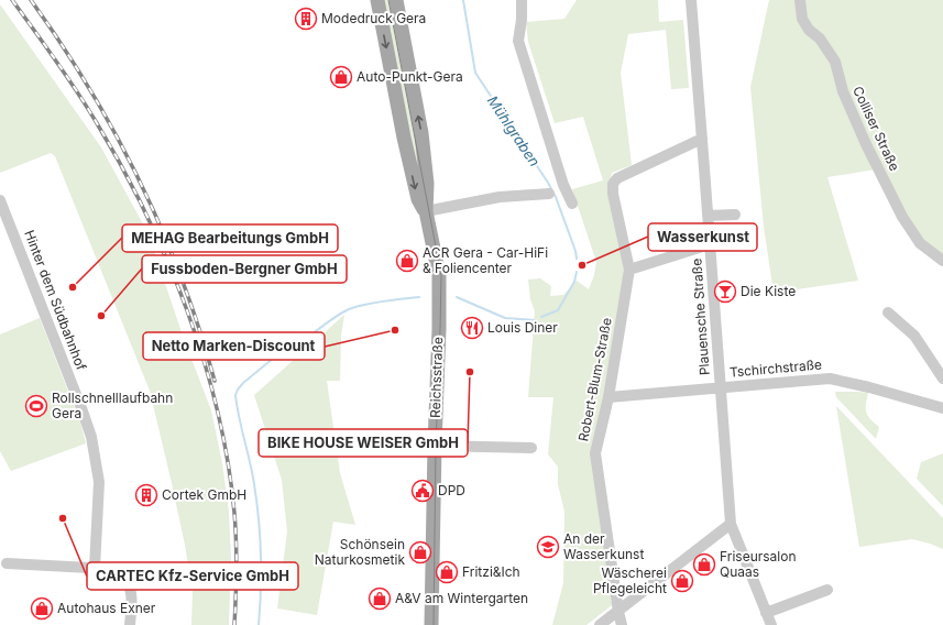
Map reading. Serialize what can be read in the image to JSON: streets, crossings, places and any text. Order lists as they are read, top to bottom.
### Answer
{
  "streets": {
    "main road": ["Reichsstraße"],
    "street": [
      "Colliser Straße",
      "Hinter dem Südbahnhof",
      "Plauensche Straße",
      "Tschirchstraße",
      "Robert-Blum-Straße"
    ]
  },
  "crossings": [
    ["Plauensche Straße", "Tschirchstraße"],
    ["Plauensche Straße", "Robert-Blum-Straße"],
    ["Tschirchstraße", "Robert-Blum-Straße"]
  ],
  "water": ["Mühlgraben"],
  "places": {
    "building": ["Modedruck Gera", "Cortek GmbH"],
    "shop": [
      "Auto-Punkt-Gera",
      "ACR Gera - Car-HiFi & Foliencenter",
      "Schönsein Naturkosmetik",
      "Friseursalon Quaas",
      "Fritzi&Ich",
      "Wäscherei Pflegeleicht",
      "A&V am Wintergarten",
      "Autohaus Exner"
    ],
    "other": [
      "Wasserkunst",
      "MEHAG Bearbeitungs GmbH",
      "Fussboden-Bergner GmbH",
      "Netto Marken-Discount",
      "BIKE HOUSE WEISER GmbH",
      "CARTEC Kfz-Service GmbH"
    ],
    "bar": ["Die Kiste"],
    "restaurant": ["Louis Diner"],
    "sports": ["Rollschnelllaufbahn Gera"],
    "public building": ["DPD"],
    "school or university": ["An der Wasserkunst"]
  }
}
